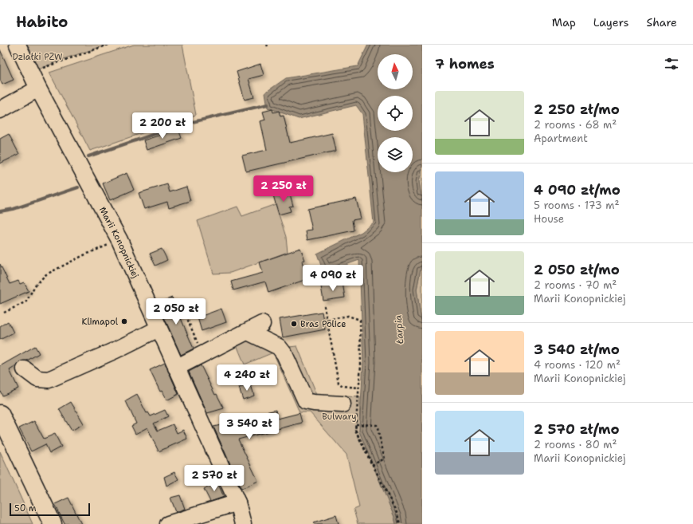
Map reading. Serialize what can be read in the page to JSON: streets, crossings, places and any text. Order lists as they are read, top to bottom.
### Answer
{
  "streets": {
    "street": ["Marii Konopnickiej"]
  },
  "water": ["Łarpia"],
  "parks": ["Działki PZW", "Bulwary"],
  "places": ["Klimapol", "Bras Police"],
  "scale_bar": "50 m",
  "north": "top",
  "page": {
    "header": "Habito",
    "nav": ["Map", "Layers", "Share"],
    "heading": "7 homes",
    "list": [
      {
        "name": "2 250 zł/mo",
        "note": "2 rooms · 68 m² · Apartment"
      },
      {
        "name": "4 090 zł/mo",
        "note": "5 rooms · 173 m² · House"
      },
      {
        "name": "2 050 zł/mo",
        "note": "2 rooms · 70 m² · Marii Konopnickiej"
      },
      {
        "name": "3 540 zł/mo",
        "note": "4 rooms · 120 m² · Marii Konopnickiej"
      },
      {
        "name": "2 570 zł/mo",
        "note": "2 rooms · 80 m² · Marii Konopnickiej"
      }
    ],
    "price": [
      "2 200 zł",
      "2 250 zł",
      "4 090 zł",
      "2 050 zł",
      "4 240 zł",
      "3 540 zł",
      "2 570 zł"
    ],
    "scale": "50 m"
  }
}
